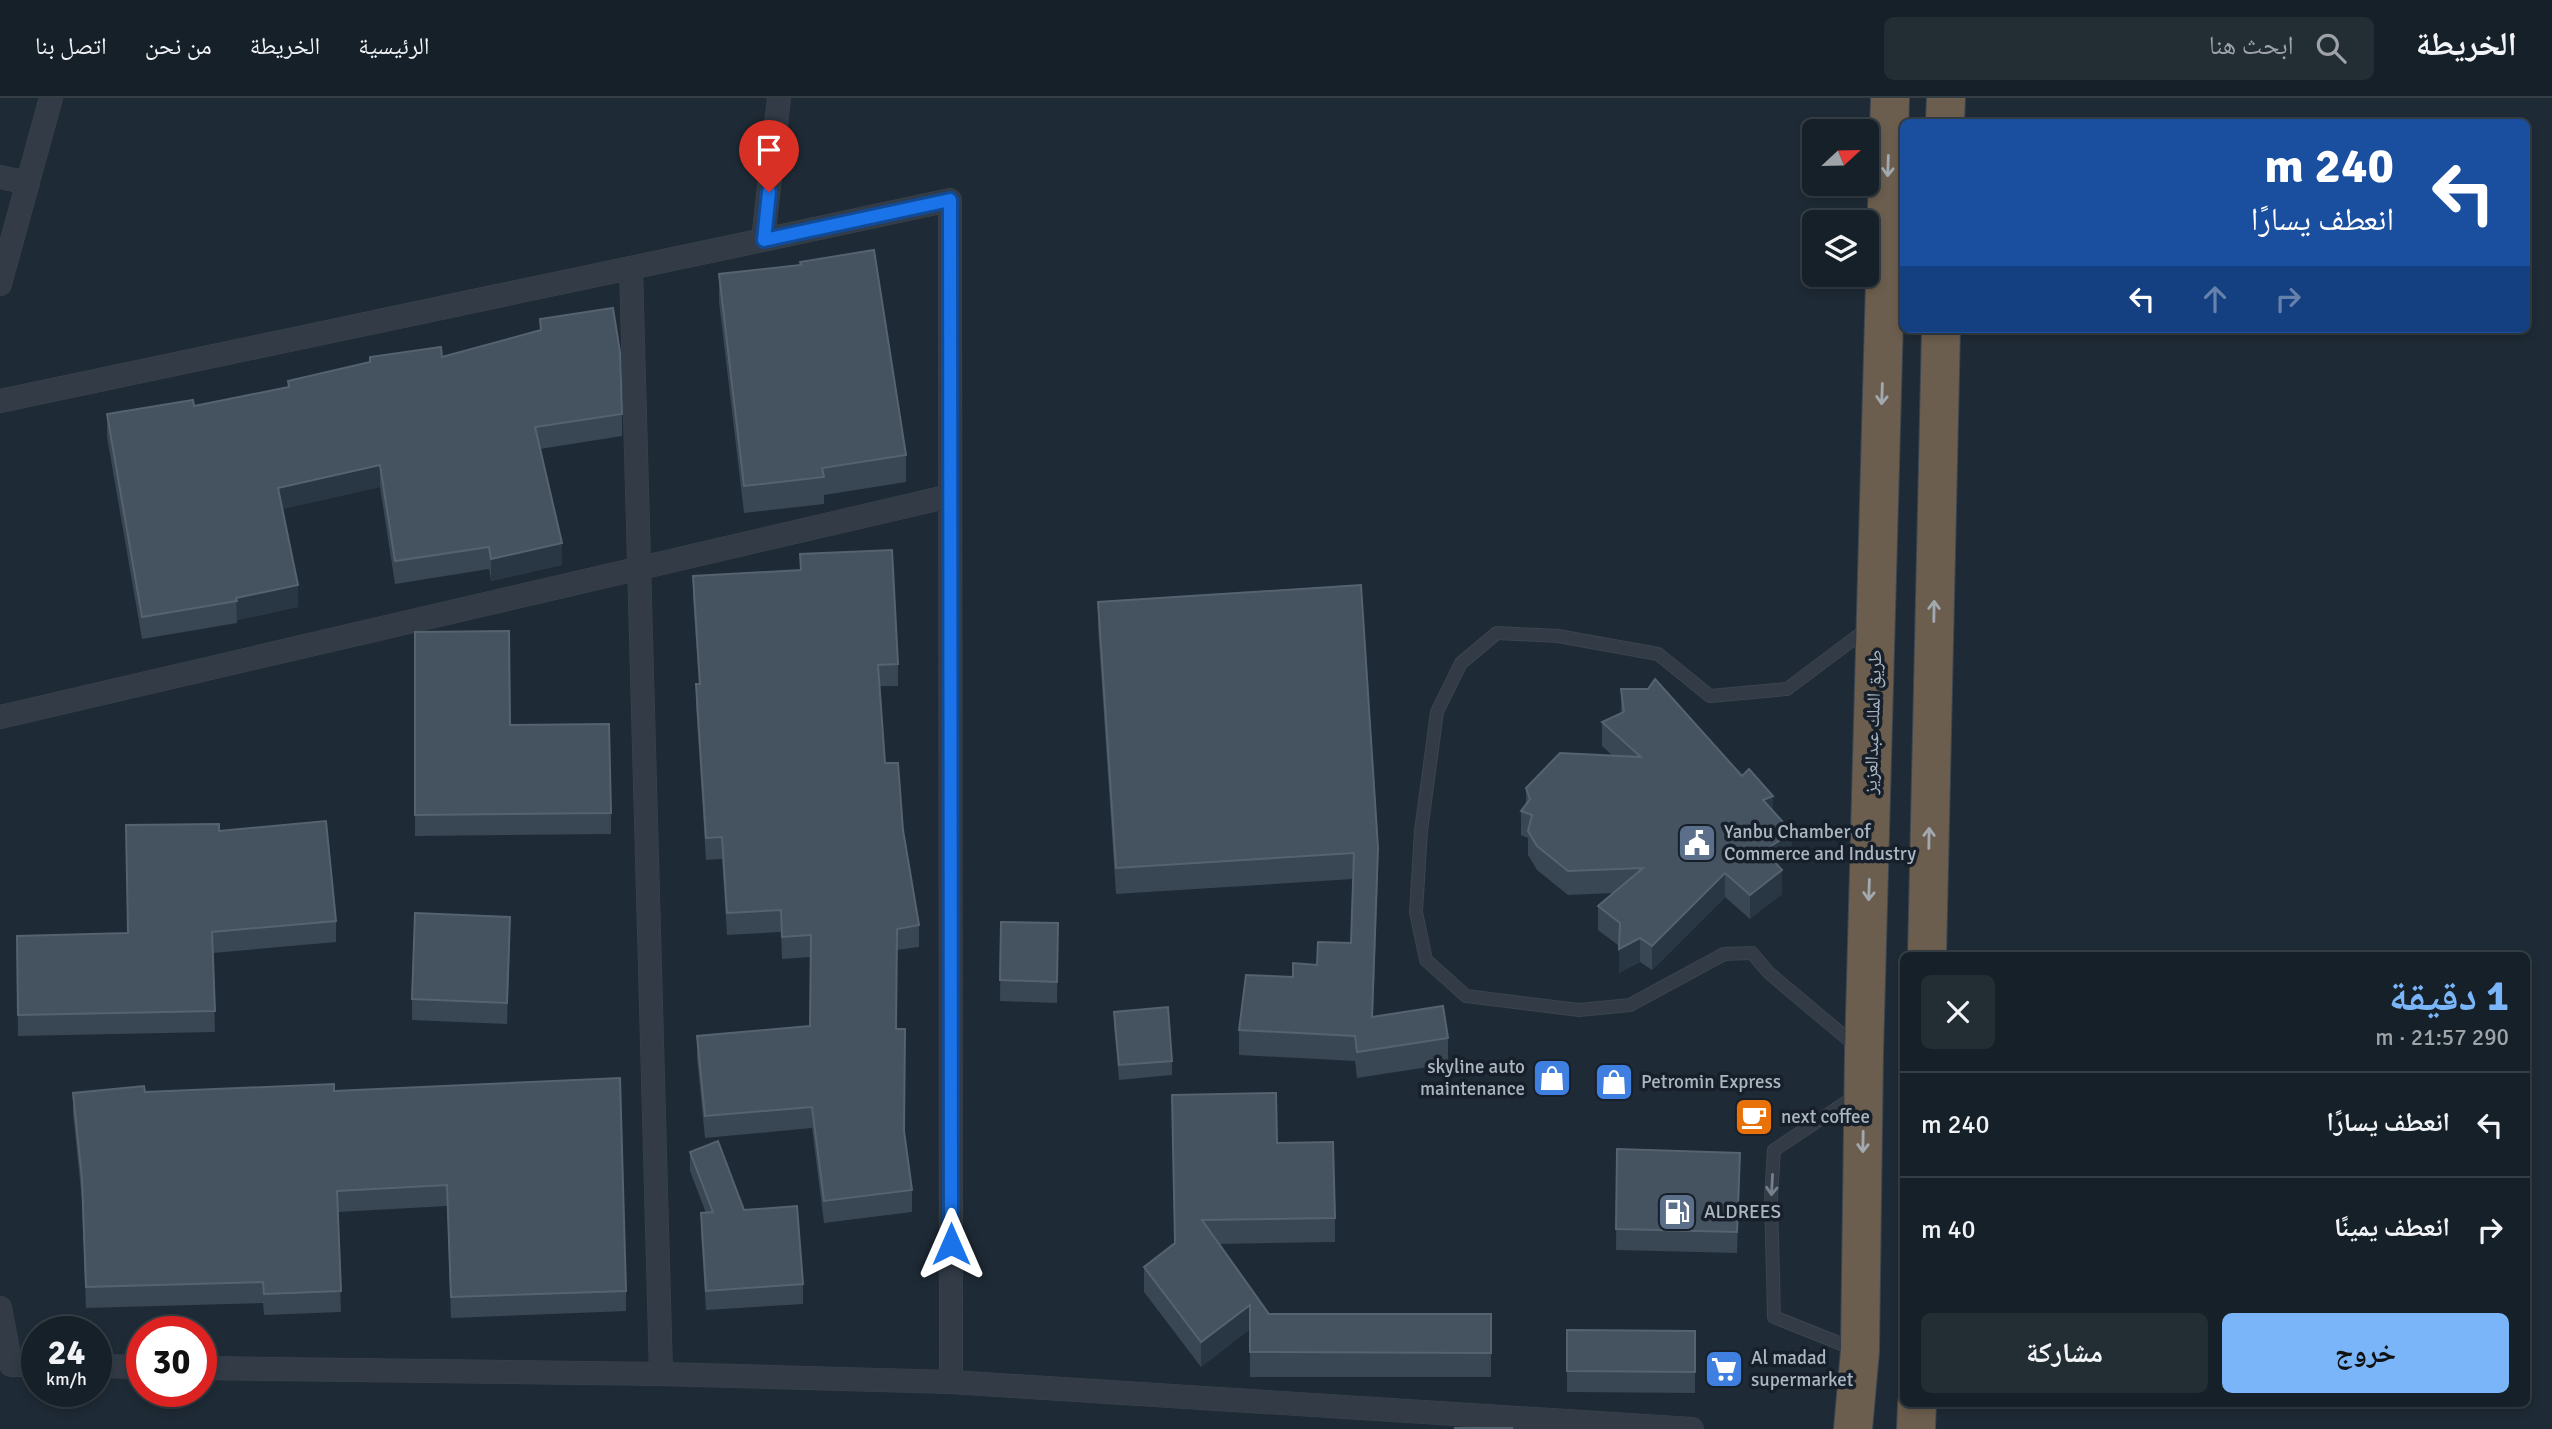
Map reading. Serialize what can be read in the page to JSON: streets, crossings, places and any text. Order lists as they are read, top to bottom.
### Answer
{
  "streets": {
    "highway": ["طريق الملك عبدالعزيز"]
  },
  "places": {
    "public building": ["Yanbu Chamber of Commerce and Industry"],
    "shop": ["skyline auto maintenance", "Petromin Express"],
    "cafe": ["next coffee"],
    "fuel station": ["ALDREES"],
    "supermarket": ["Al madad supermarket"]
  },
  "north": "right",
  "page": {
    "header": "الخريطة",
    "search": "ابحث هنا",
    "nav": [
      "الرئيسية",
      "الخريطة",
      "من نحن",
      "اتصل بنا"
    ],
    "turn": ["240 m", "انعطف يسارًا"],
    "heading": ["1 دقيقة", "290 m · 21:57"],
    "list": [
      {
        "name": "انعطف يسارًا",
        "value": "240 m"
      },
      {
        "name": "انعطف يمينًا",
        "value": "40 m"
      }
    ],
    "buttons": ["خروج", "مشاركة"],
    "speed": "24 km/h",
    "limit": "30"
  }
}
